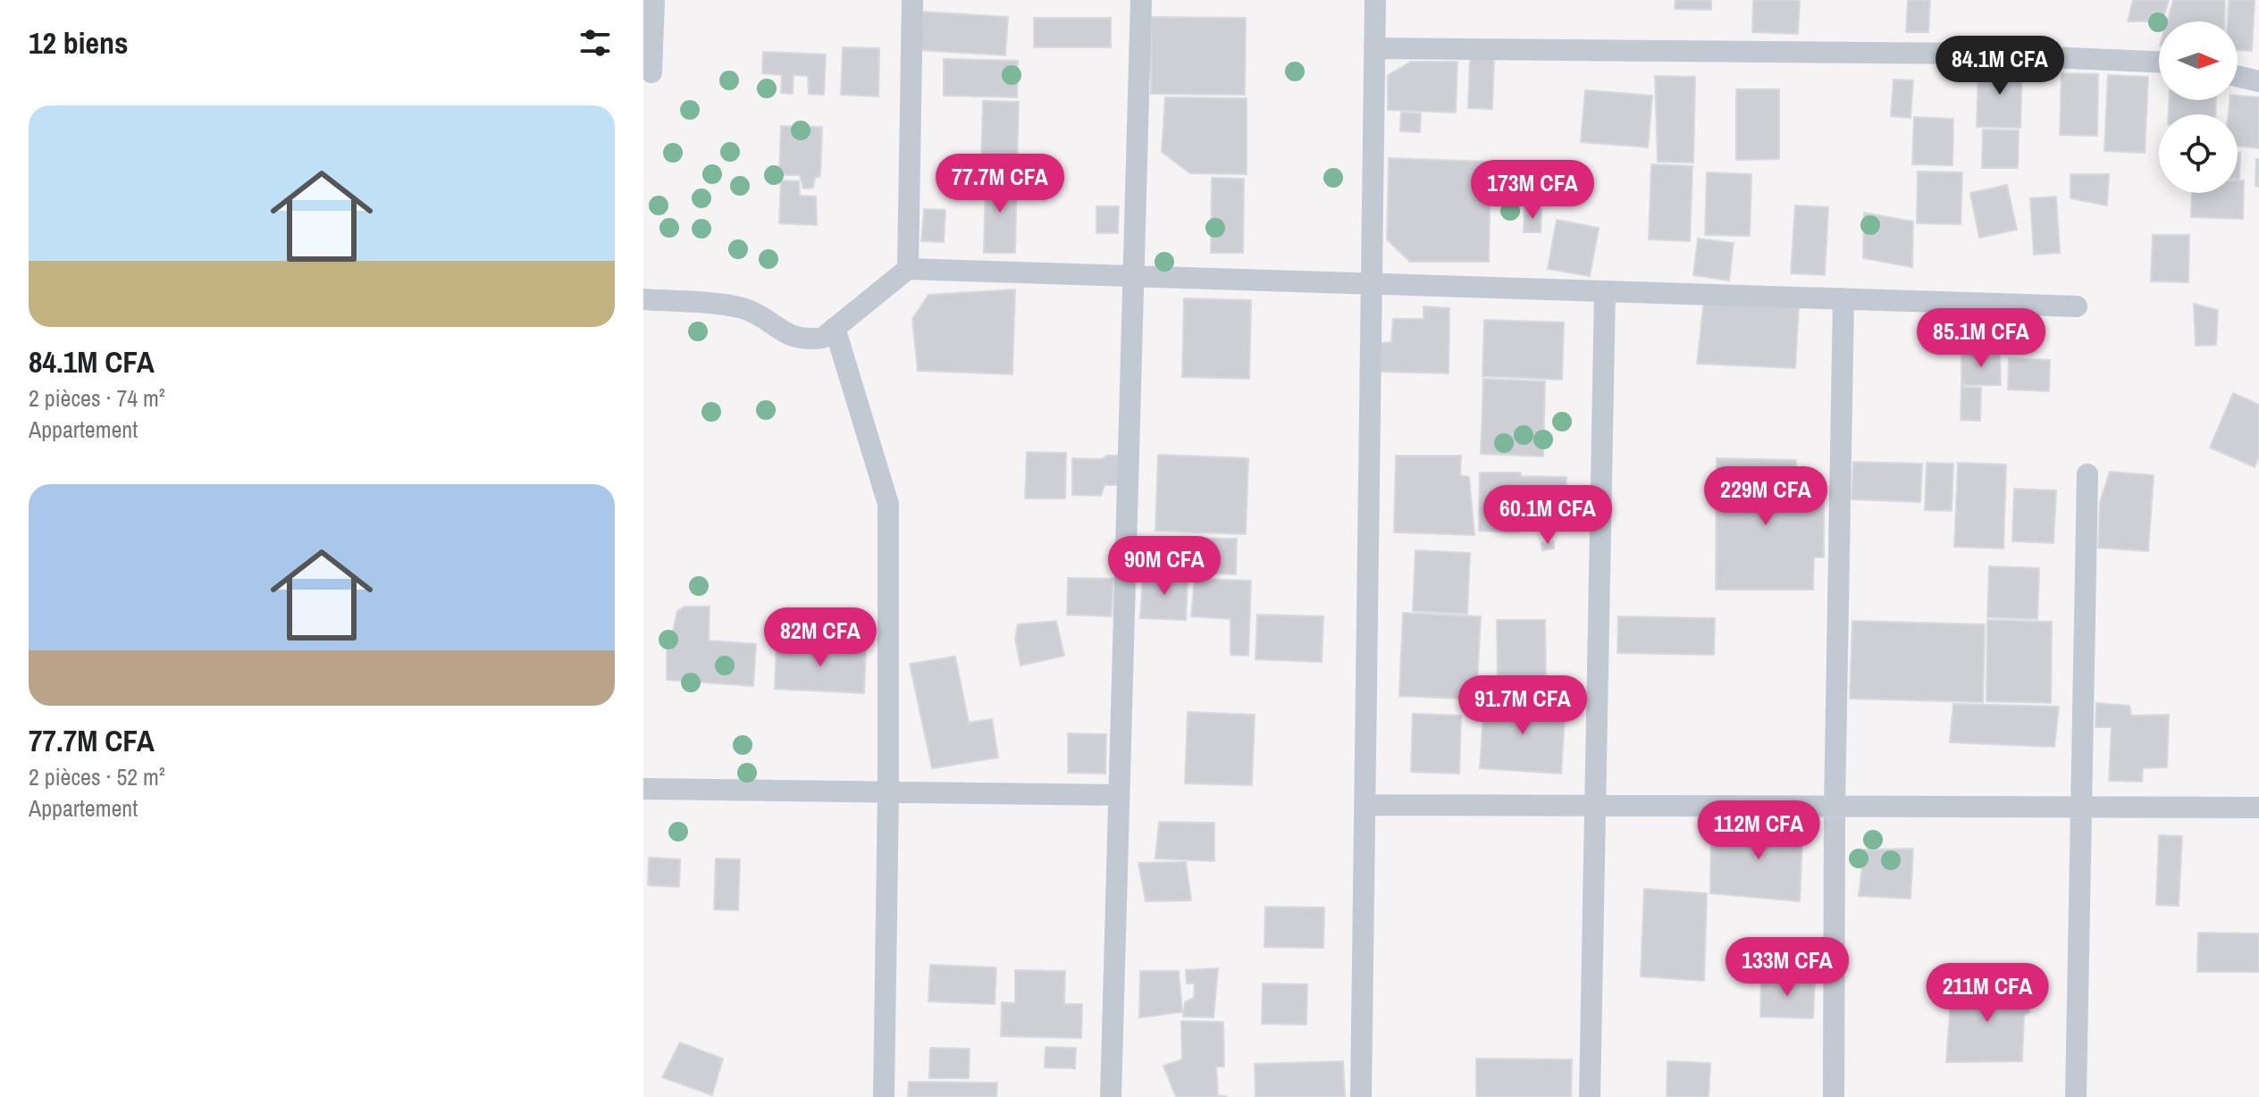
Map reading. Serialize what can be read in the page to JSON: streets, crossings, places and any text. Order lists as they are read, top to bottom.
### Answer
{
  "north": "right",
  "page": {
    "heading": "12 biens",
    "price": [
      "84.1M CFA",
      "77.7M CFA",
      "173M CFA",
      "85.1M CFA",
      "229M CFA",
      "60.1M CFA",
      "90M CFA",
      "82M CFA",
      "91.7M CFA",
      "112M CFA",
      "133M CFA",
      "211M CFA"
    ],
    "list": [
      {
        "name": "84.1M CFA",
        "note": "2 pièces · 74 m² · Appartement"
      },
      {
        "name": "77.7M CFA",
        "note": "2 pièces · 52 m² · Appartement"
      }
    ]
  }
}
